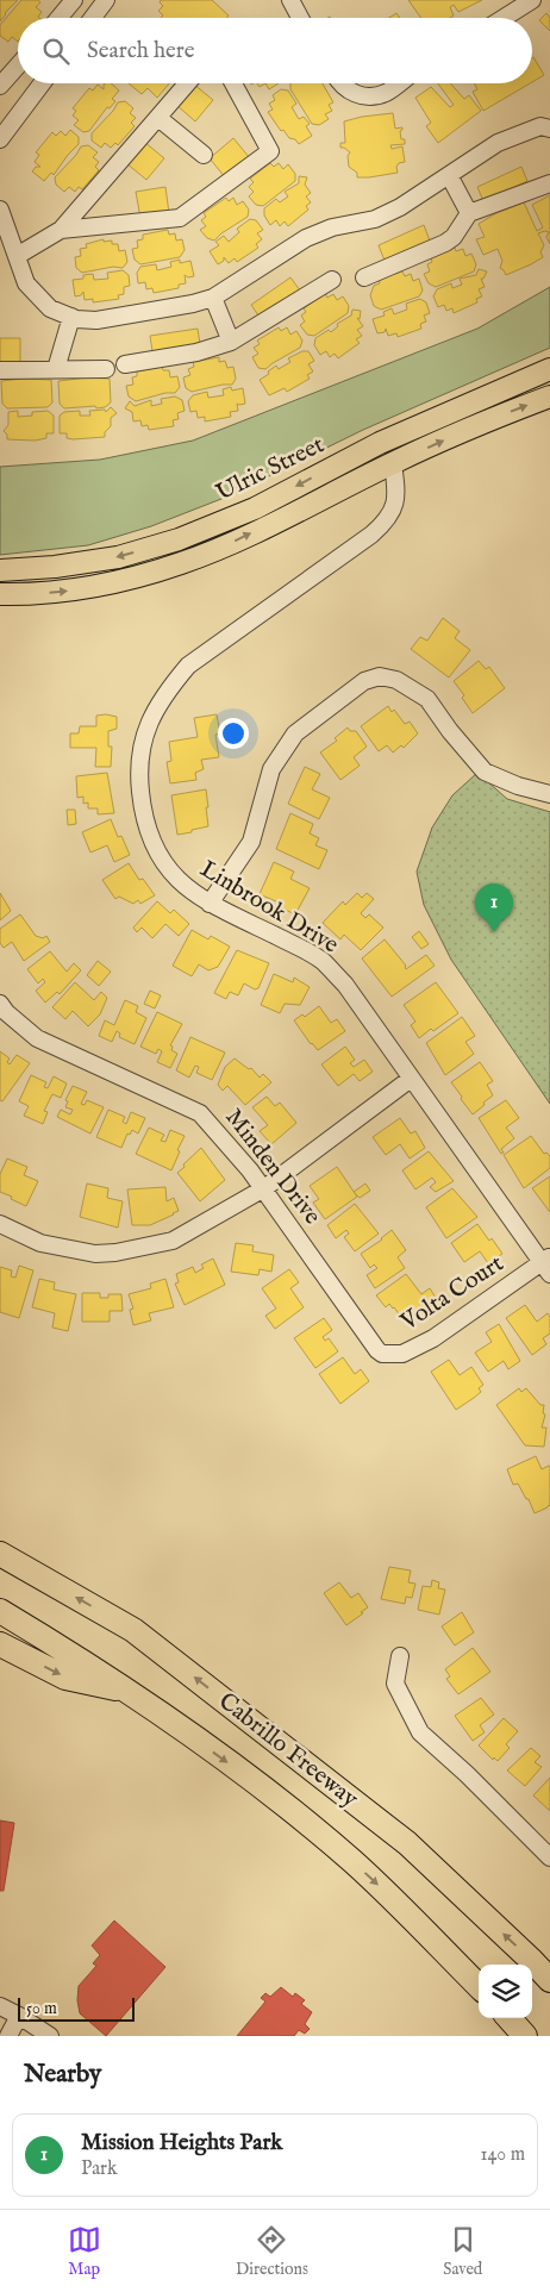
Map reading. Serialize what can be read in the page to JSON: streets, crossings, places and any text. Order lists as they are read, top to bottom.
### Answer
{
  "streets": {
    "highway": ["Cabrillo Freeway"],
    "main road": ["Ulric Street"],
    "street": ["Linbrook Drive", "Minden Drive", "Volta Court"]
  },
  "crossings": [
    ["Ulric Street", "Linbrook Drive"],
    ["Linbrook Drive", "Volta Court"],
    ["Minden Drive", "Volta Court"]
  ],
  "scale_bar": "50 m",
  "page": {
    "search": "Search here",
    "pins": "1",
    "scale": "50 m",
    "heading": "Nearby",
    "list": [
      {
        "mark": "1",
        "name": "Mission Heights Park",
        "note": "Park",
        "value": "140 m"
      }
    ],
    "nav": ["Map", "Directions", "Saved"]
  }
}
